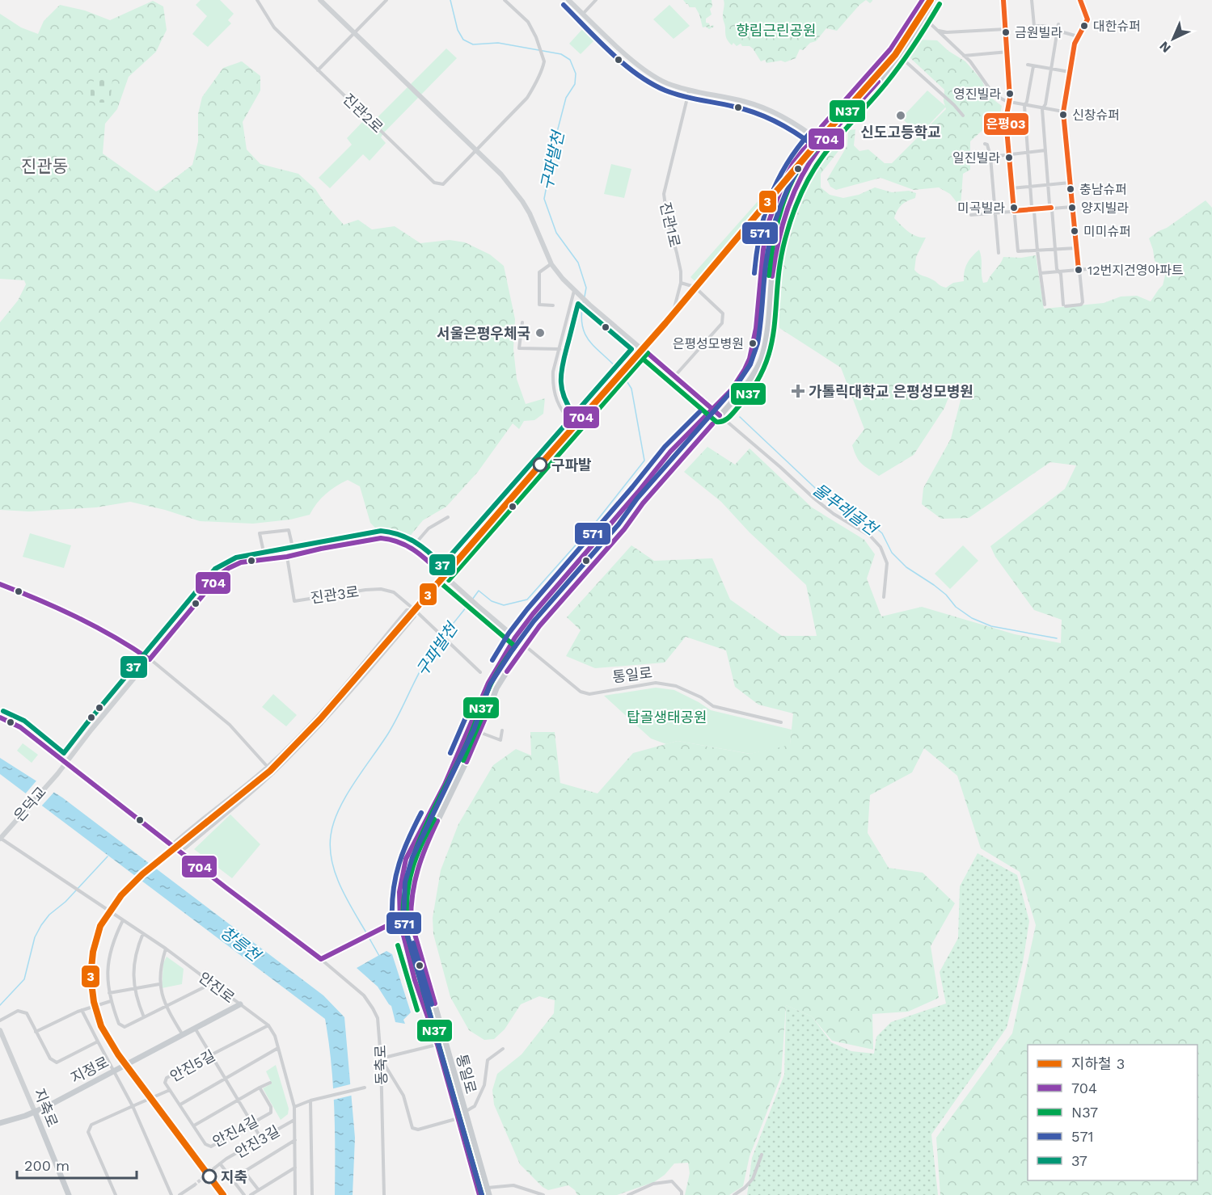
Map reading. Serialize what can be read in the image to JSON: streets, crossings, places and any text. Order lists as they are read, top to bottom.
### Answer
{
  "streets": {
    "main road": ["통일로", "지정로", "지축로"],
    "street": [
      "진관2로",
      "진관1로",
      "진관3로",
      "은덕교",
      "안진로",
      "동축로",
      "안진5길",
      "안진4길",
      "안진3길"
    ]
  },
  "crossings": [
    ["은덕교", "안진로"],
    ["안진로", "안진5길"],
    ["안진로", "지정로"],
    ["안진로", "안진3길"],
    ["지정로", "지축로"]
  ],
  "districts": ["진관동"],
  "water": ["구파발천", "물푸레골천", "창릉천"],
  "parks": ["향림근린공원", "탑골생태공원"],
  "places": {
    "other": [
      "대한슈퍼",
      "금원빌라",
      "영진빌라",
      "신창슈퍼",
      "신도고등학교",
      "일진빌라",
      "충남슈퍼",
      "미곡빌라",
      "양지빌라",
      "미미슈퍼",
      "12번지건영아파트",
      "서울은평우체국",
      "은평성모병원",
      "구파발",
      "지축"
    ],
    "health": ["가톨릭대학교 은평성모병원"]
  },
  "lines": [
    "metro line 3",
    "transit line 704",
    "transit line 은평03",
    "transit line N37",
    "transit line 571",
    "transit line 37"
  ],
  "legend": [
    "지하철 3",
    "704",
    "N37",
    "571",
    "37"
  ],
  "scale_bar": "200 m",
  "north": "bottom left"
}
